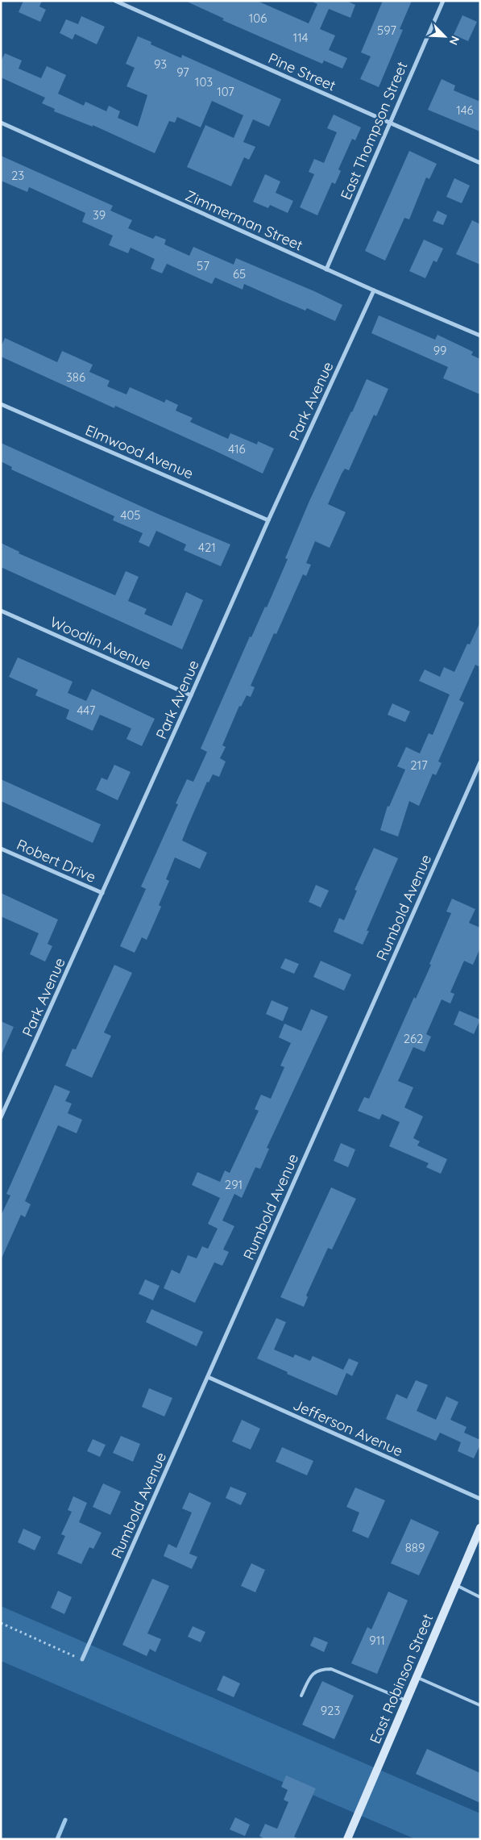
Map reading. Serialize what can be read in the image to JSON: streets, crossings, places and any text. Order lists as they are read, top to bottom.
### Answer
{
  "streets": {
    "street": [
      "Pine Street",
      "East Thompson Street",
      "Zimmerman Street",
      "Park Avenue",
      "Elmwood Avenue",
      "Woodlin Avenue",
      "Robert Drive",
      "Rumbold Avenue",
      "Jefferson Avenue",
      "East Robinson Street"
    ]
  },
  "crossings": [
    ["Pine Street", "East Thompson Street"],
    ["East Thompson Street", "Zimmerman Street"],
    ["Zimmerman Street", "Park Avenue"],
    ["Park Avenue", "Elmwood Avenue"],
    ["Park Avenue", "Woodlin Avenue"],
    ["Park Avenue", "Robert Drive"],
    ["Rumbold Avenue", "Jefferson Avenue"]
  ],
  "house_numbers": [
    "106",
    "597",
    "114",
    "93",
    "97",
    "103",
    "107",
    "146",
    "23",
    "39",
    "57",
    "65",
    "99",
    "386",
    "416",
    "405",
    "421",
    "447",
    "217",
    "262",
    "291",
    "889",
    "911",
    "923"
  ],
  "north": "bottom right"
}
